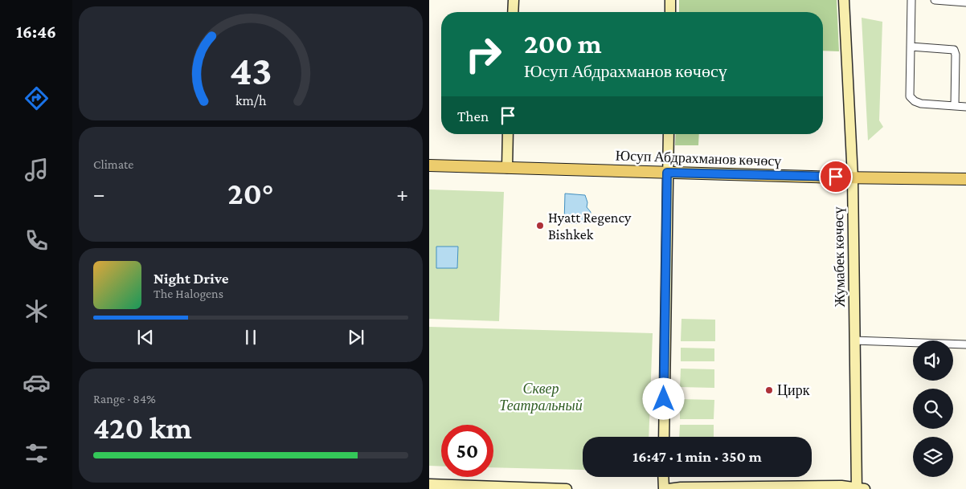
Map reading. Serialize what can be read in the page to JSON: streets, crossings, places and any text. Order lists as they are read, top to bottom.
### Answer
{
  "streets": {
    "main road": ["Юсуп Абдрахманов көчөсү"],
    "street": ["Жумабек көчөсү"]
  },
  "crossings": [
    ["Юсуп Абдрахманов көчөсү", "Жумабек көчөсү"]
  ],
  "parks": ["Сквер Театральный"],
  "places": ["Hyatt Regency Bishkek", "Цирк"],
  "page": {
    "tabs": "16:46",
    "turn": ["200 m", "Юсуп Абдрахманов көчөсү"],
    "then": "Then",
    "tile": [
      "Climate",
      ["Range · 84%", "420 km"]
    ],
    "heat": ["−", "20°", "+"],
    "song": ["Night Drive", "The Halogens"],
    "limit": "50",
    "trip": "16:47 · 1 min · 350 m",
    "gauge": ["43", "km/h"]
  }
}
